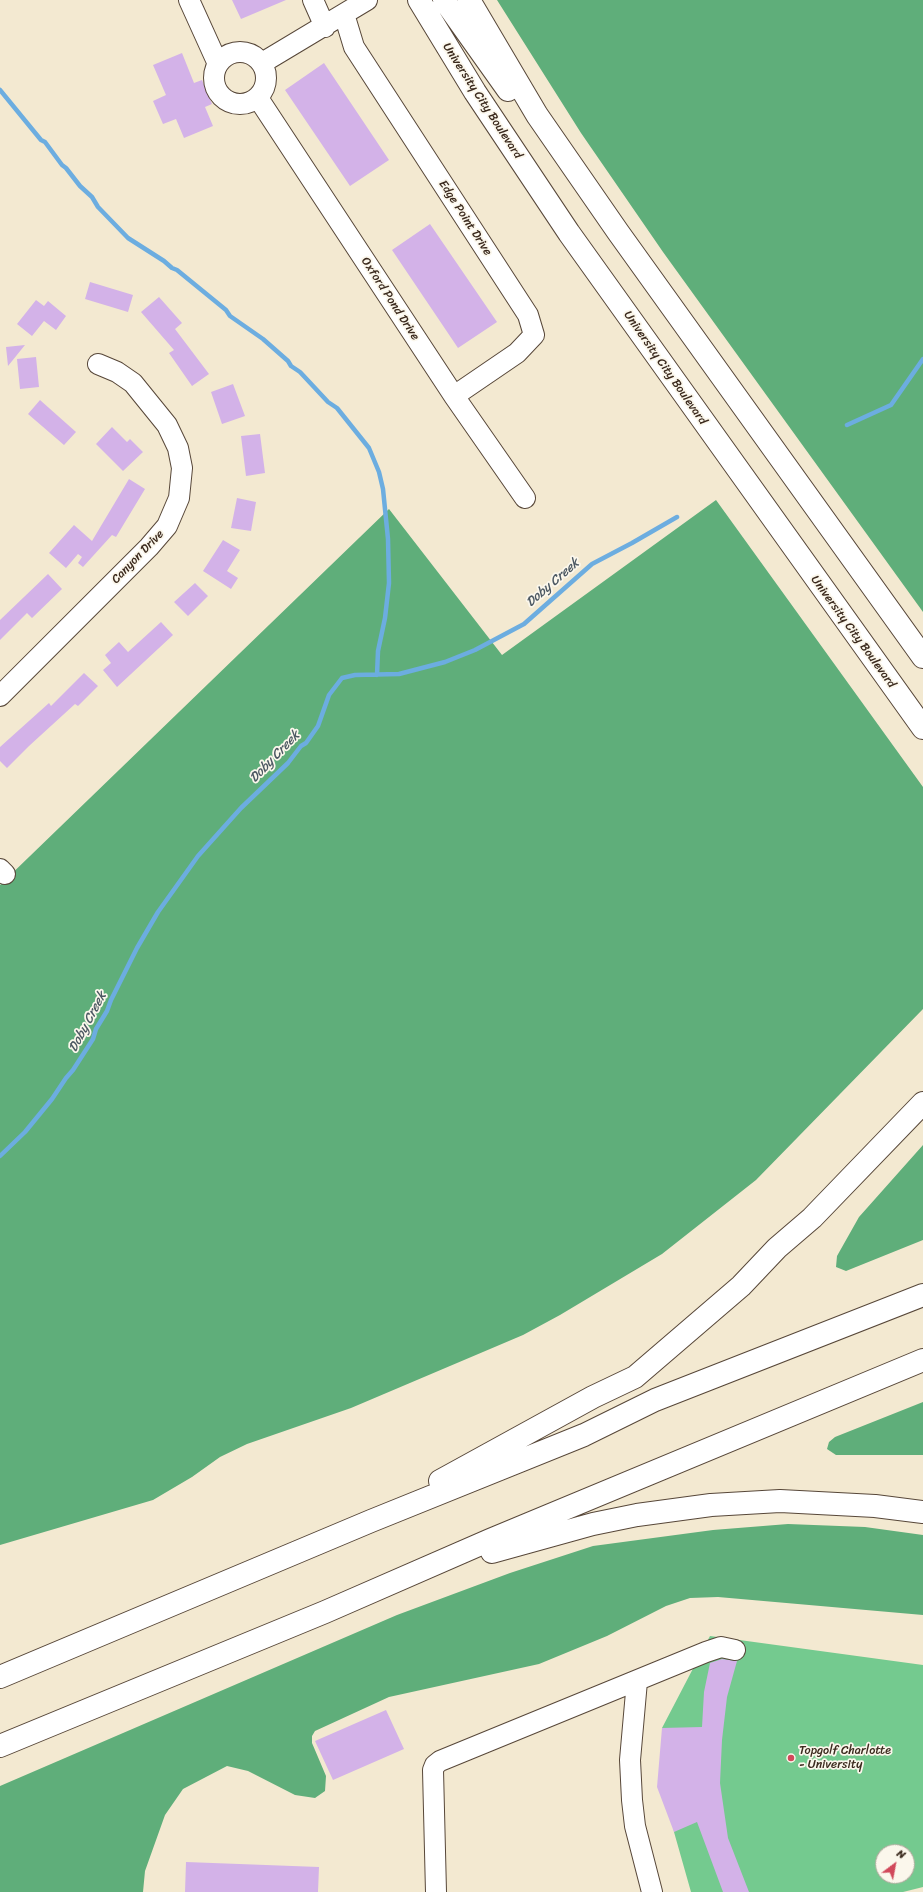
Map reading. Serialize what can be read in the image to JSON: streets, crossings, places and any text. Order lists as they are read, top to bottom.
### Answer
{
  "streets": {
    "main road": ["University City Boulevard"],
    "street": ["Edge Point Drive", "Oxford Pond Drive", "Canyon Drive"]
  },
  "crossings": [
    ["Edge Point Drive", "Oxford Pond Drive"]
  ],
  "water": ["Doby Creek"],
  "places": ["Topgolf Charlotte - University"],
  "north": "top right"
}
